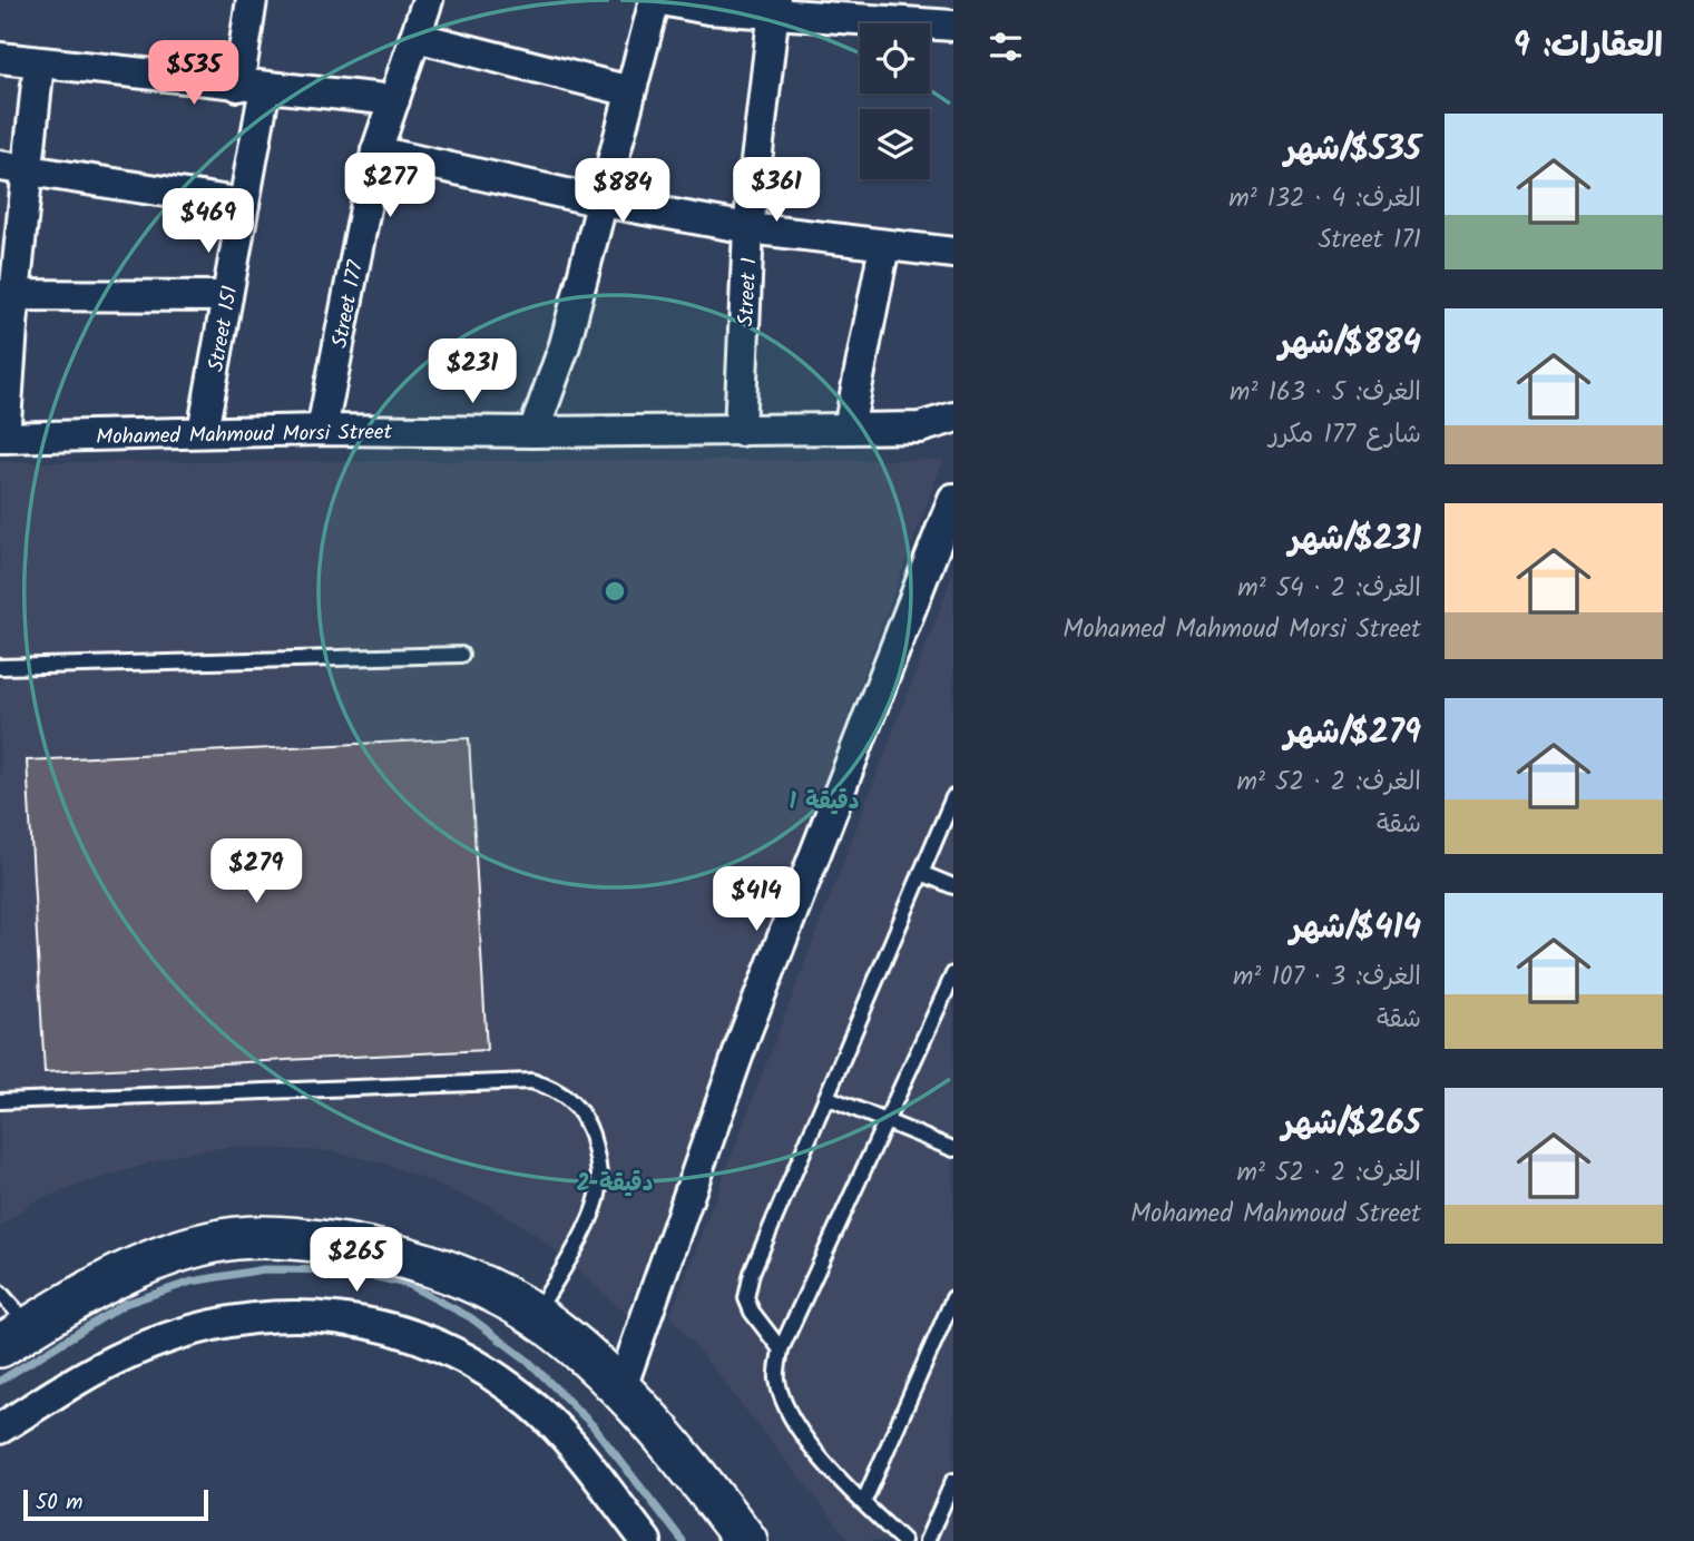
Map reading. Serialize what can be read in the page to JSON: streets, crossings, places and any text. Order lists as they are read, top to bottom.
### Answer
{
  "streets": {
    "street": [
      "Street 1",
      "Street 177",
      "Street 151",
      "Mohamed Mahmoud Morsi Street"
    ]
  },
  "crossings": [
    ["Street 1", "Mohamed Mahmoud Morsi Street"],
    ["Street 177", "Mohamed Mahmoud Morsi Street"],
    ["Street 151", "Mohamed Mahmoud Morsi Street"]
  ],
  "scale_bar": "50 m",
  "page": {
    "heading": "العقارات: 9",
    "price": [
      "$535",
      "$277",
      "$361",
      "$884",
      "$469",
      "$231",
      "$279",
      "$414",
      "$265"
    ],
    "list": [
      {
        "name": "$535/شهر",
        "note": "الغرف: 4 · 132 m² · Street 171"
      },
      {
        "name": "$884/شهر",
        "note": "الغرف: 5 · 163 m² · شارع 177 مكرر"
      },
      {
        "name": "$231/شهر",
        "note": "الغرف: 2 · 54 m² · Mohamed Mahmoud Morsi Street"
      },
      {
        "name": "$279/شهر",
        "note": "الغرف: 2 · 52 m² · شقة"
      },
      {
        "name": "$414/شهر",
        "note": "الغرف: 3 · 107 m² · شقة"
      },
      {
        "name": "$265/شهر",
        "note": "الغرف: 2 · 52 m² · Mohamed Mahmoud Street"
      }
    ],
    "scale": "50 m"
  },
  "rings": ["1 دقيقة", "2 دقيقة"]
}
